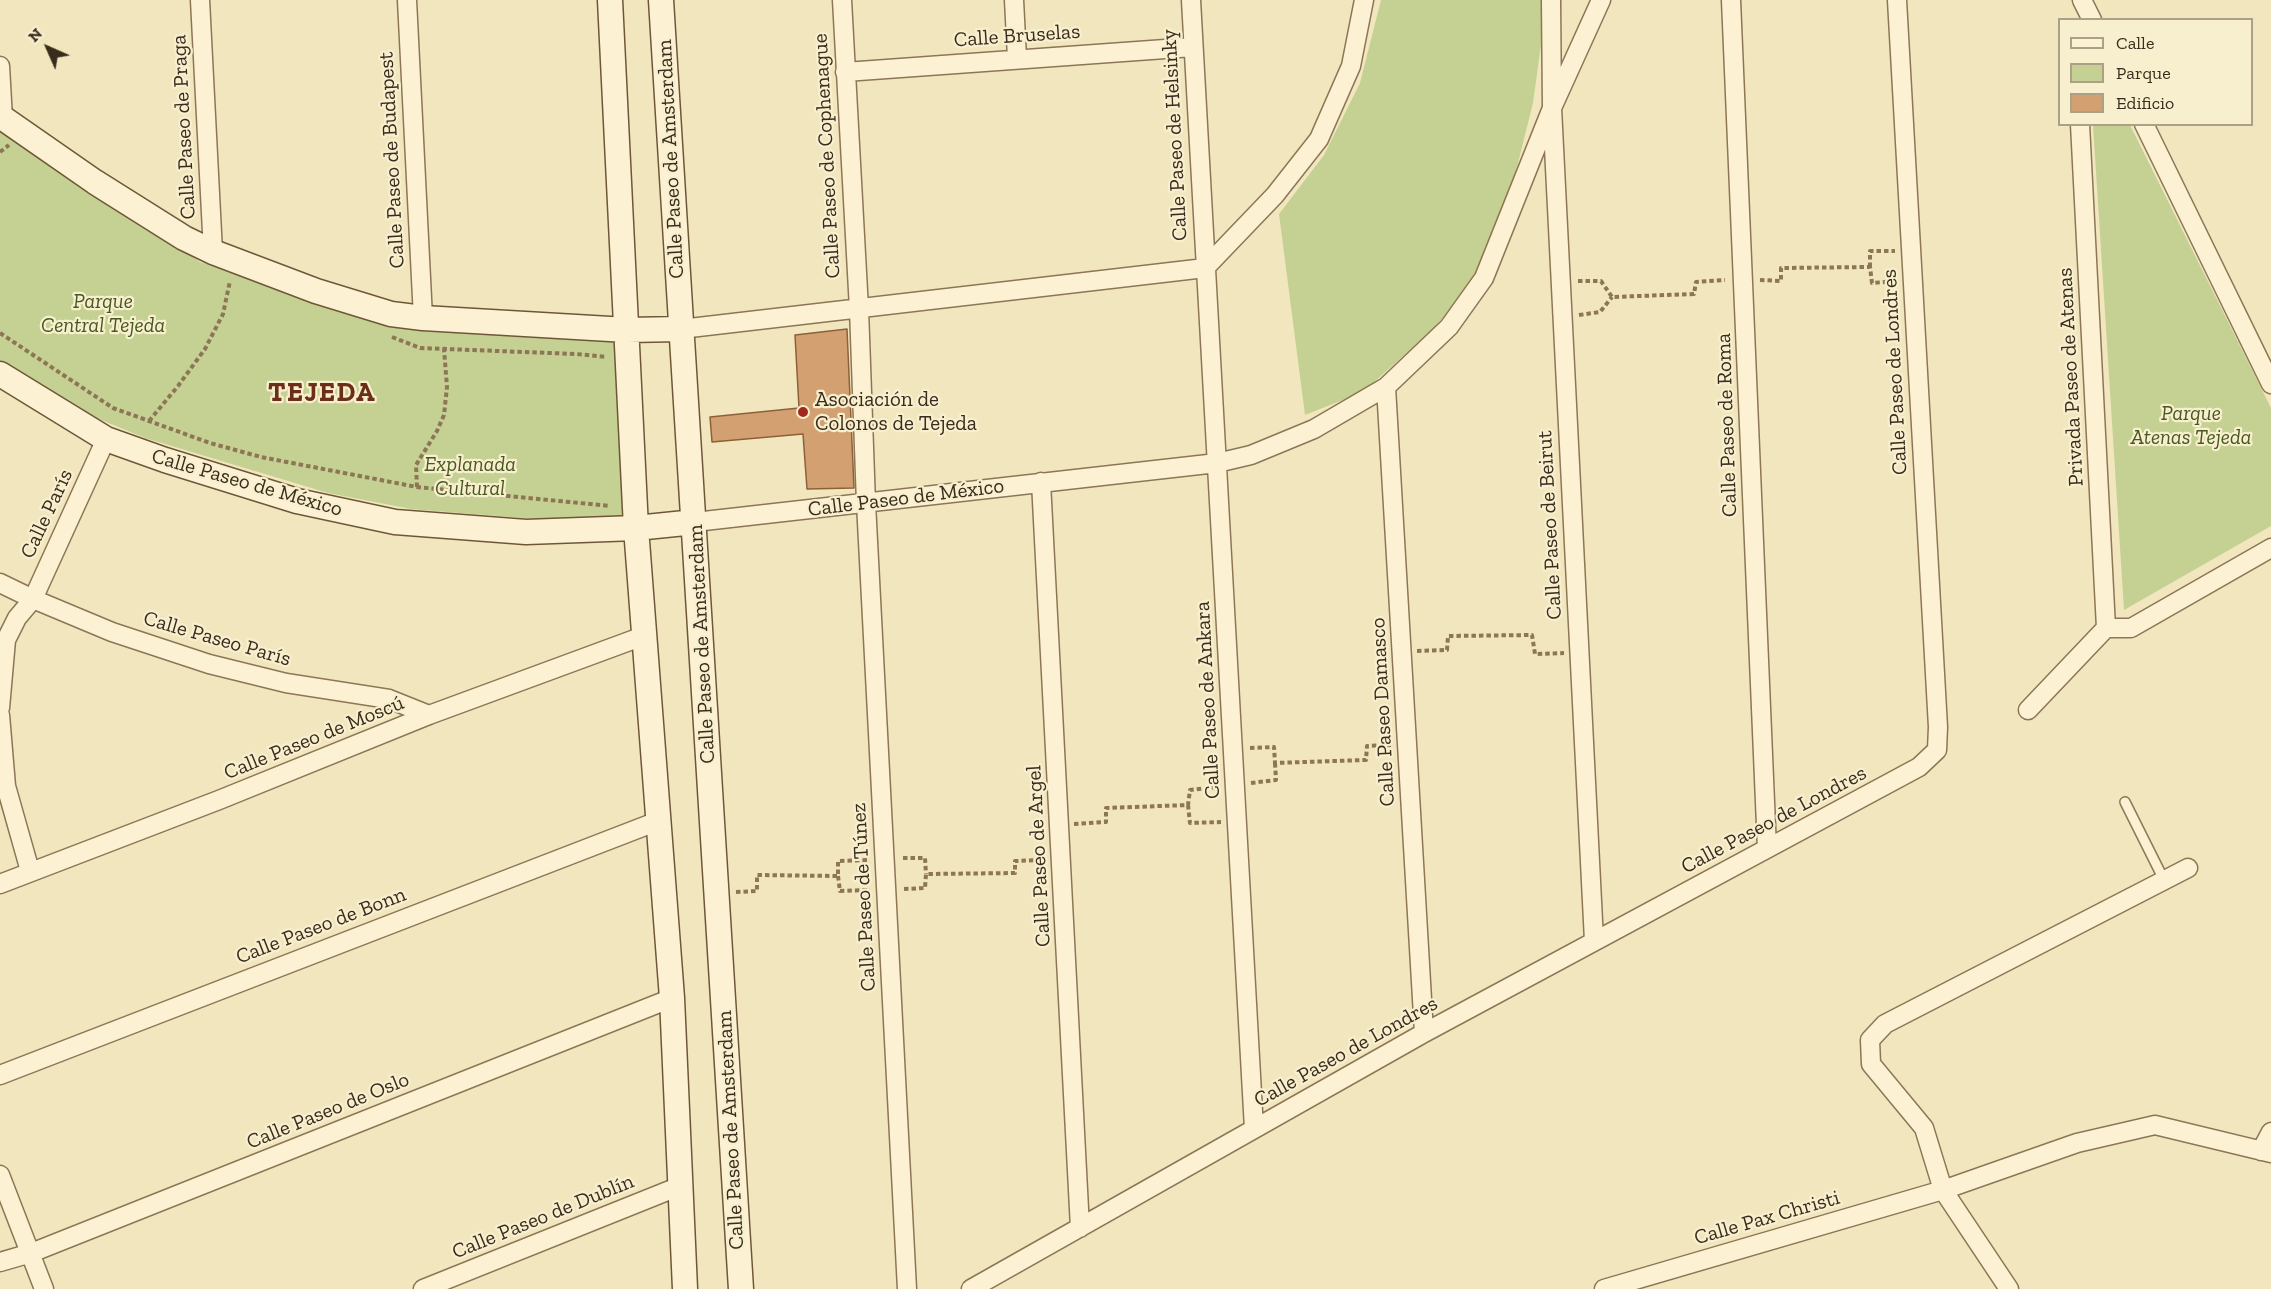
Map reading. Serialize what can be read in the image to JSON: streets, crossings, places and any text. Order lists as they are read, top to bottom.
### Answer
{
  "streets": {
    "main road": ["Calle Paseo de Amsterdam", "Calle Paseo de México"],
    "street": [
      "Calle Bruselas",
      "Calle Paseo de Praga",
      "Calle Paseo de Helsinky",
      "Calle Paseo de Cophenague",
      "Calle Paseo de Budapest",
      "Calle Paseo de Londres",
      "Privada Paseo de Atenas",
      "Calle Paseo de Roma",
      "Calle París",
      "Calle Paseo de Beirut",
      "Calle Paseo París",
      "Calle Paseo de Ankara",
      "Calle Paseo Damasco",
      "Calle Paseo de Moscú",
      "Calle Paseo de Argel",
      "Calle Paseo de Túnez",
      "Calle Paseo de Bonn",
      "Calle Paseo de Oslo",
      "Calle Paseo de Dublín",
      "Calle Pax Christi"
    ]
  },
  "crossings": [
    ["Calle Bruselas", "Calle Paseo de Helsinky"],
    ["Calle Bruselas", "Calle Paseo de Cophenague"],
    ["Calle Paseo de Helsinky", "Calle Paseo de Ankara"],
    ["Calle Paseo de Cophenague", "Calle Paseo de México"],
    ["Calle Paseo de Cophenague", "Calle Paseo de Túnez"],
    ["Calle Paseo de Amsterdam", "Calle Paseo de México"],
    ["Calle Paseo de Londres", "Calle Paseo de Roma"],
    ["Calle Paseo de Londres", "Calle Paseo de Beirut"],
    ["Calle Paseo de Londres", "Calle Paseo de Ankara"],
    ["Calle Paseo de Londres", "Calle Paseo Damasco"],
    ["Calle Paseo de Londres", "Calle Paseo de Argel"],
    ["Calle Paseo de México", "Calle París"],
    ["Calle Paseo de México", "Calle Paseo de Beirut"],
    ["Calle Paseo de México", "Calle Paseo de Ankara"],
    ["Calle Paseo de México", "Calle Paseo Damasco"],
    ["Calle Paseo de México", "Calle Paseo de Argel"],
    ["Calle Paseo de México", "Calle Paseo de Túnez"],
    ["Calle París", "Calle Paseo París"],
    ["Calle Paseo París", "Calle Paseo de Moscú"]
  ],
  "districts": ["TEJEDA"],
  "parks": ["Parque Central Tejeda", "Parque Atenas Tejeda", "Explanada Cultural"],
  "places": ["Asociación de Colonos de Tejeda"],
  "legend": ["Calle", "Parque", "Edificio"],
  "north": "top left"
}
